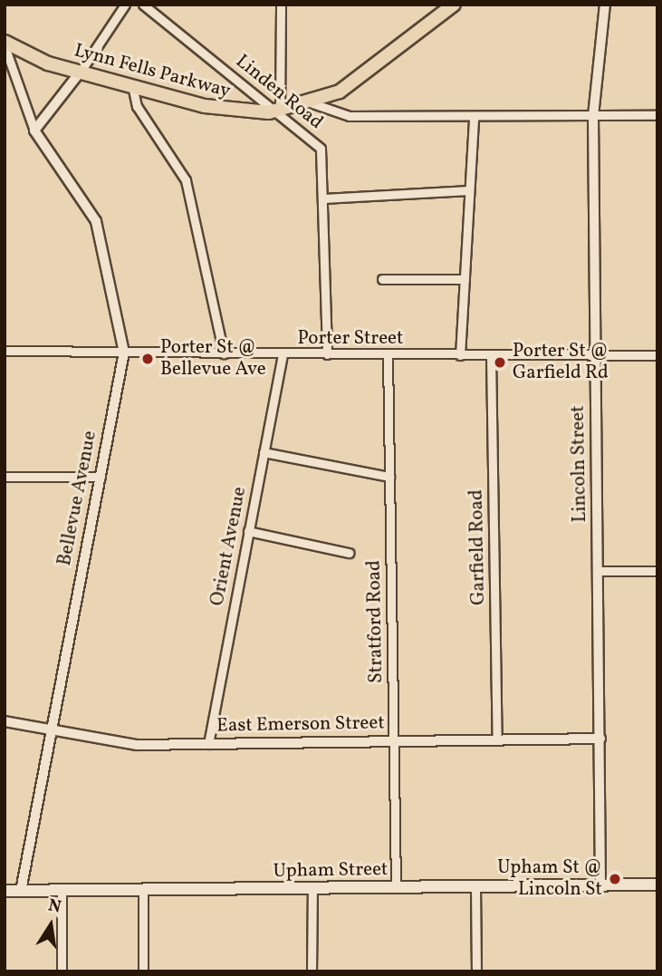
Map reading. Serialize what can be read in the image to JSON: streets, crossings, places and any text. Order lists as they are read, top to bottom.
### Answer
{
  "streets": {
    "main road": ["Lynn Fells Parkway", "Upham Street"],
    "street": [
      "Linden Road",
      "Porter Street",
      "Lincoln Street",
      "Bellevue Avenue",
      "Orient Avenue",
      "Garfield Road",
      "Stratford Road",
      "East Emerson Street"
    ]
  },
  "crossings": [
    ["Lynn Fells Parkway", "Linden Road"],
    ["Lynn Fells Parkway", "Bellevue Avenue"],
    ["Linden Road", "Porter Street"],
    ["Porter Street", "Lincoln Street"],
    ["Porter Street", "Bellevue Avenue"],
    ["Porter Street", "Orient Avenue"],
    ["Porter Street", "Garfield Road"],
    ["Porter Street", "Stratford Road"],
    ["Lincoln Street", "East Emerson Street"],
    ["Lincoln Street", "Upham Street"],
    ["Bellevue Avenue", "East Emerson Street"],
    ["Bellevue Avenue", "Upham Street"],
    ["Orient Avenue", "East Emerson Street"],
    ["Garfield Road", "East Emerson Street"],
    ["Stratford Road", "East Emerson Street"],
    ["Stratford Road", "Upham Street"]
  ],
  "places": ["Porter St @ Bellevue Ave", "Porter St @ Garfield Rd", "Upham St @ Lincoln St"],
  "north": "top"
}
